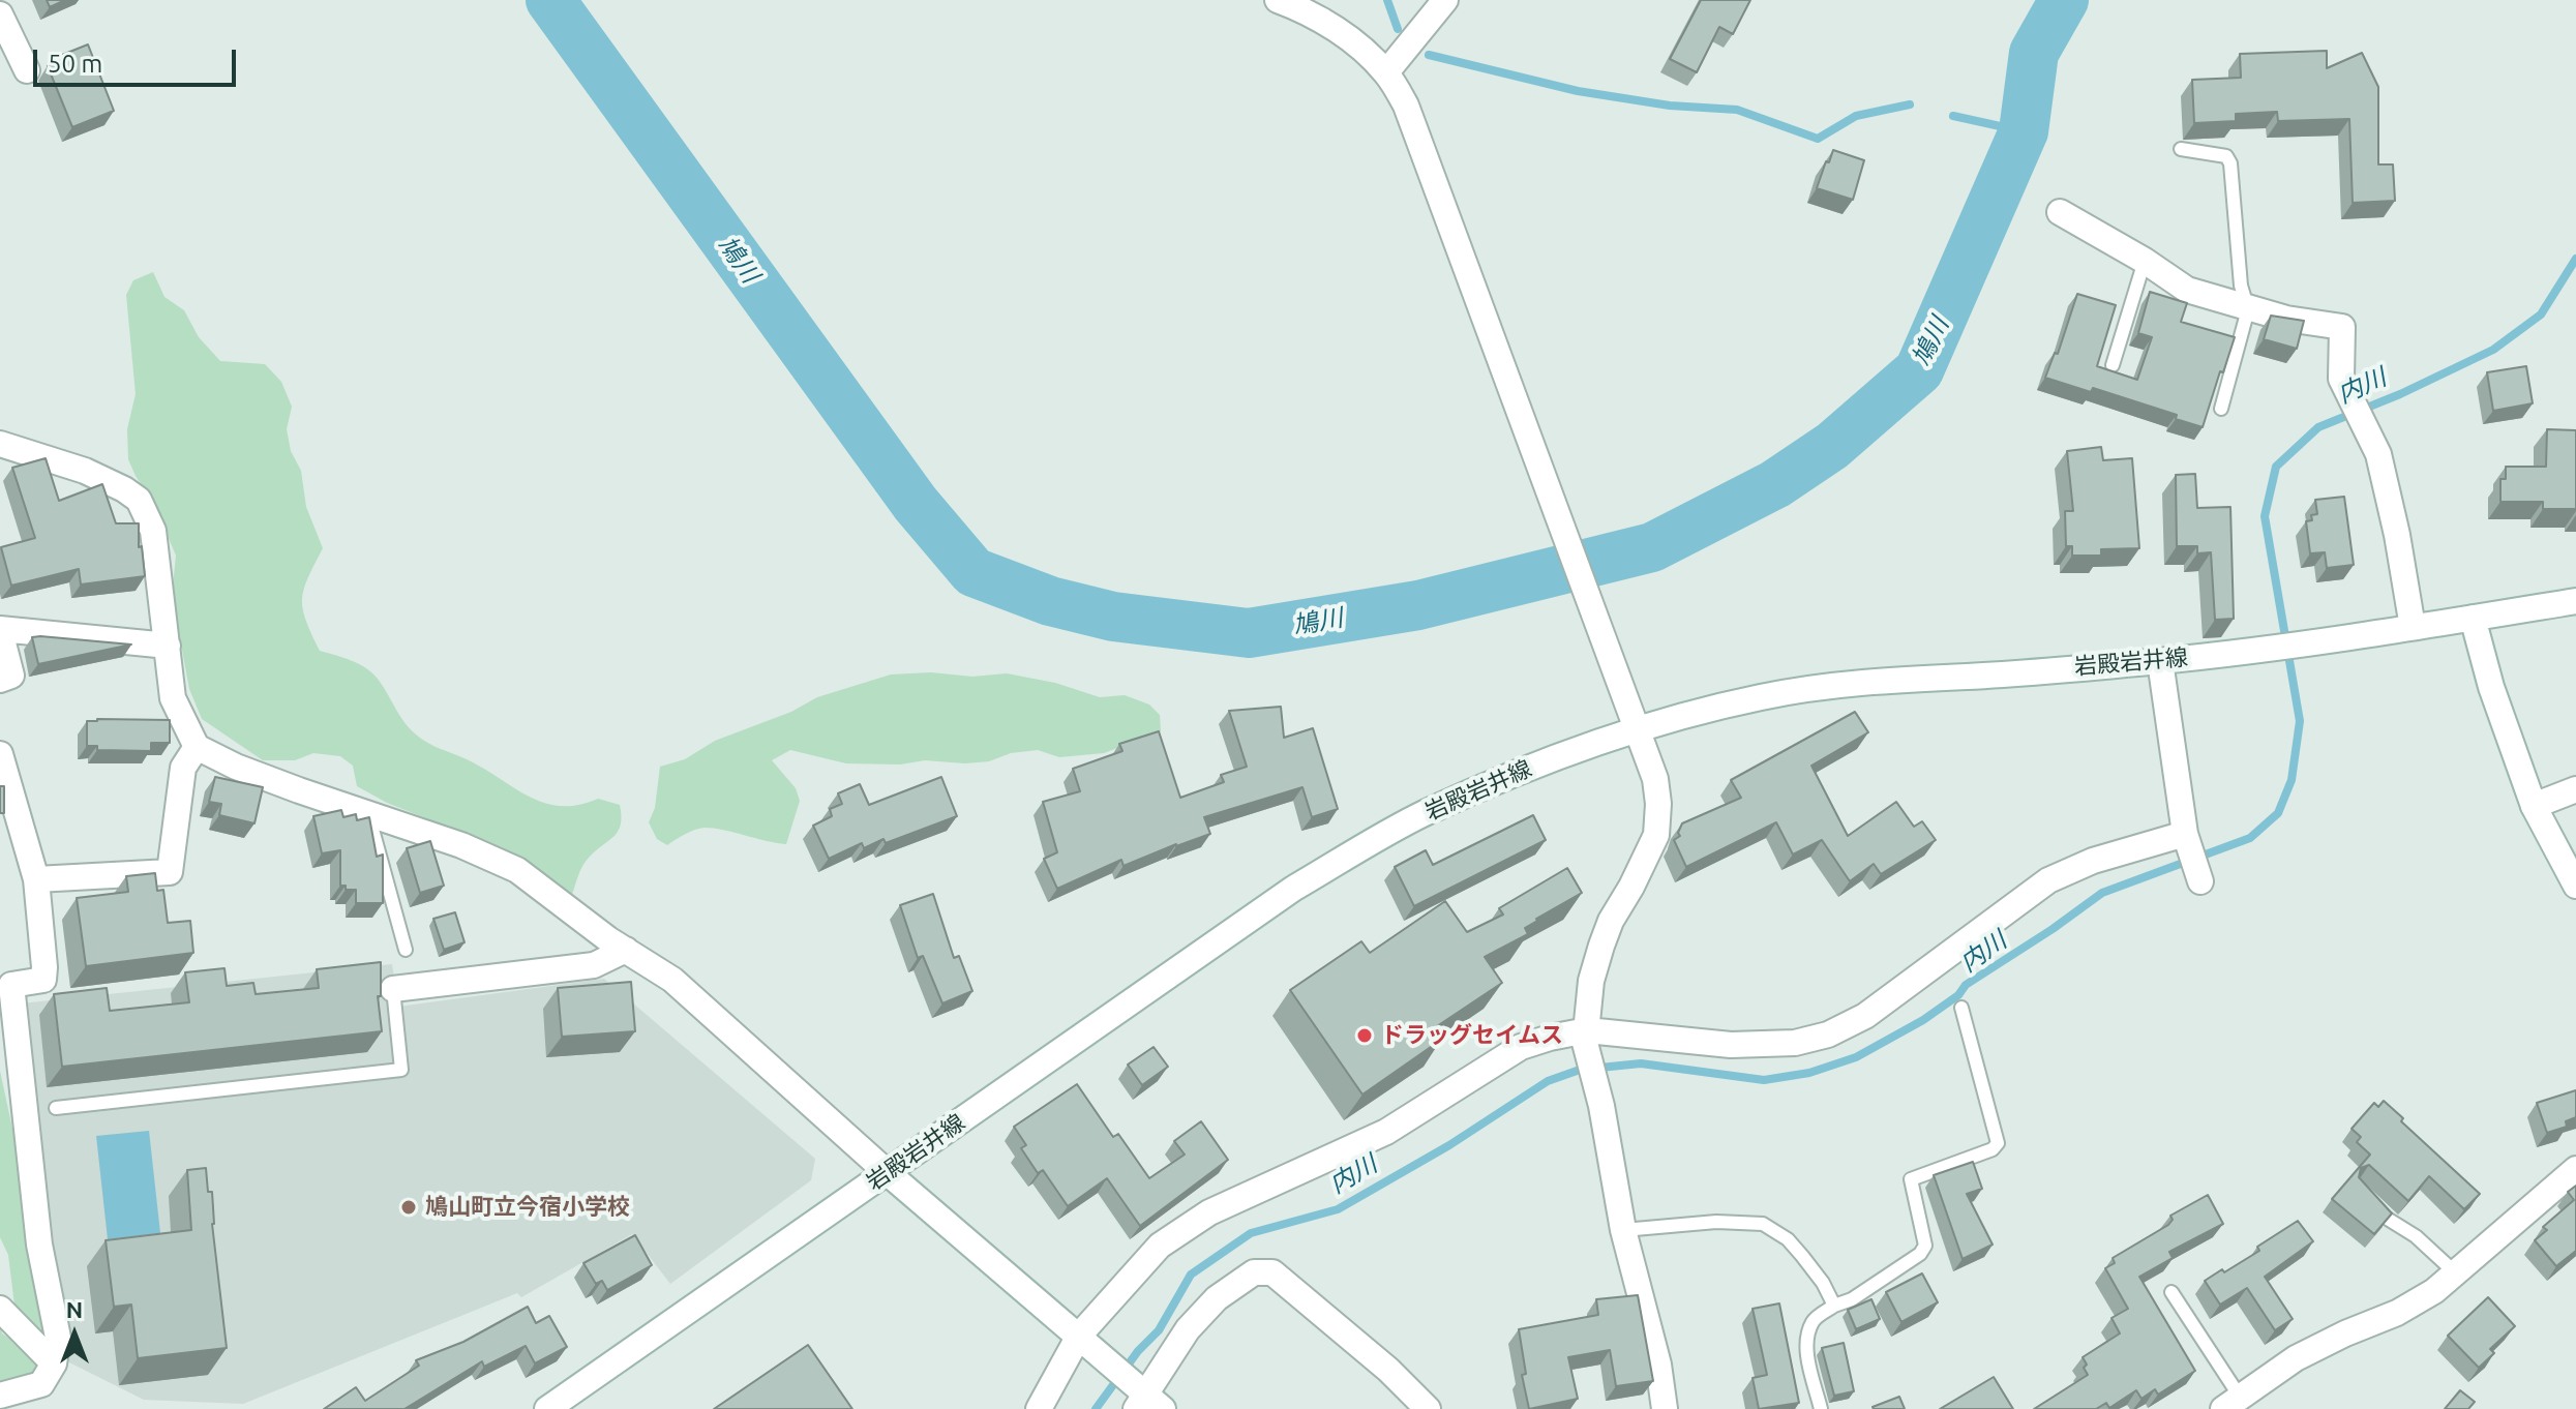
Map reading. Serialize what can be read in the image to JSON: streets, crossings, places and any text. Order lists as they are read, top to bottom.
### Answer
{
  "streets": {
    "street": ["岩殿岩井線"]
  },
  "water": ["鳩川", "内川"],
  "places": ["ドラッグセイムス", "鳩山町立今宿小学校"],
  "scale_bar": "50 m",
  "north": "top"
}
